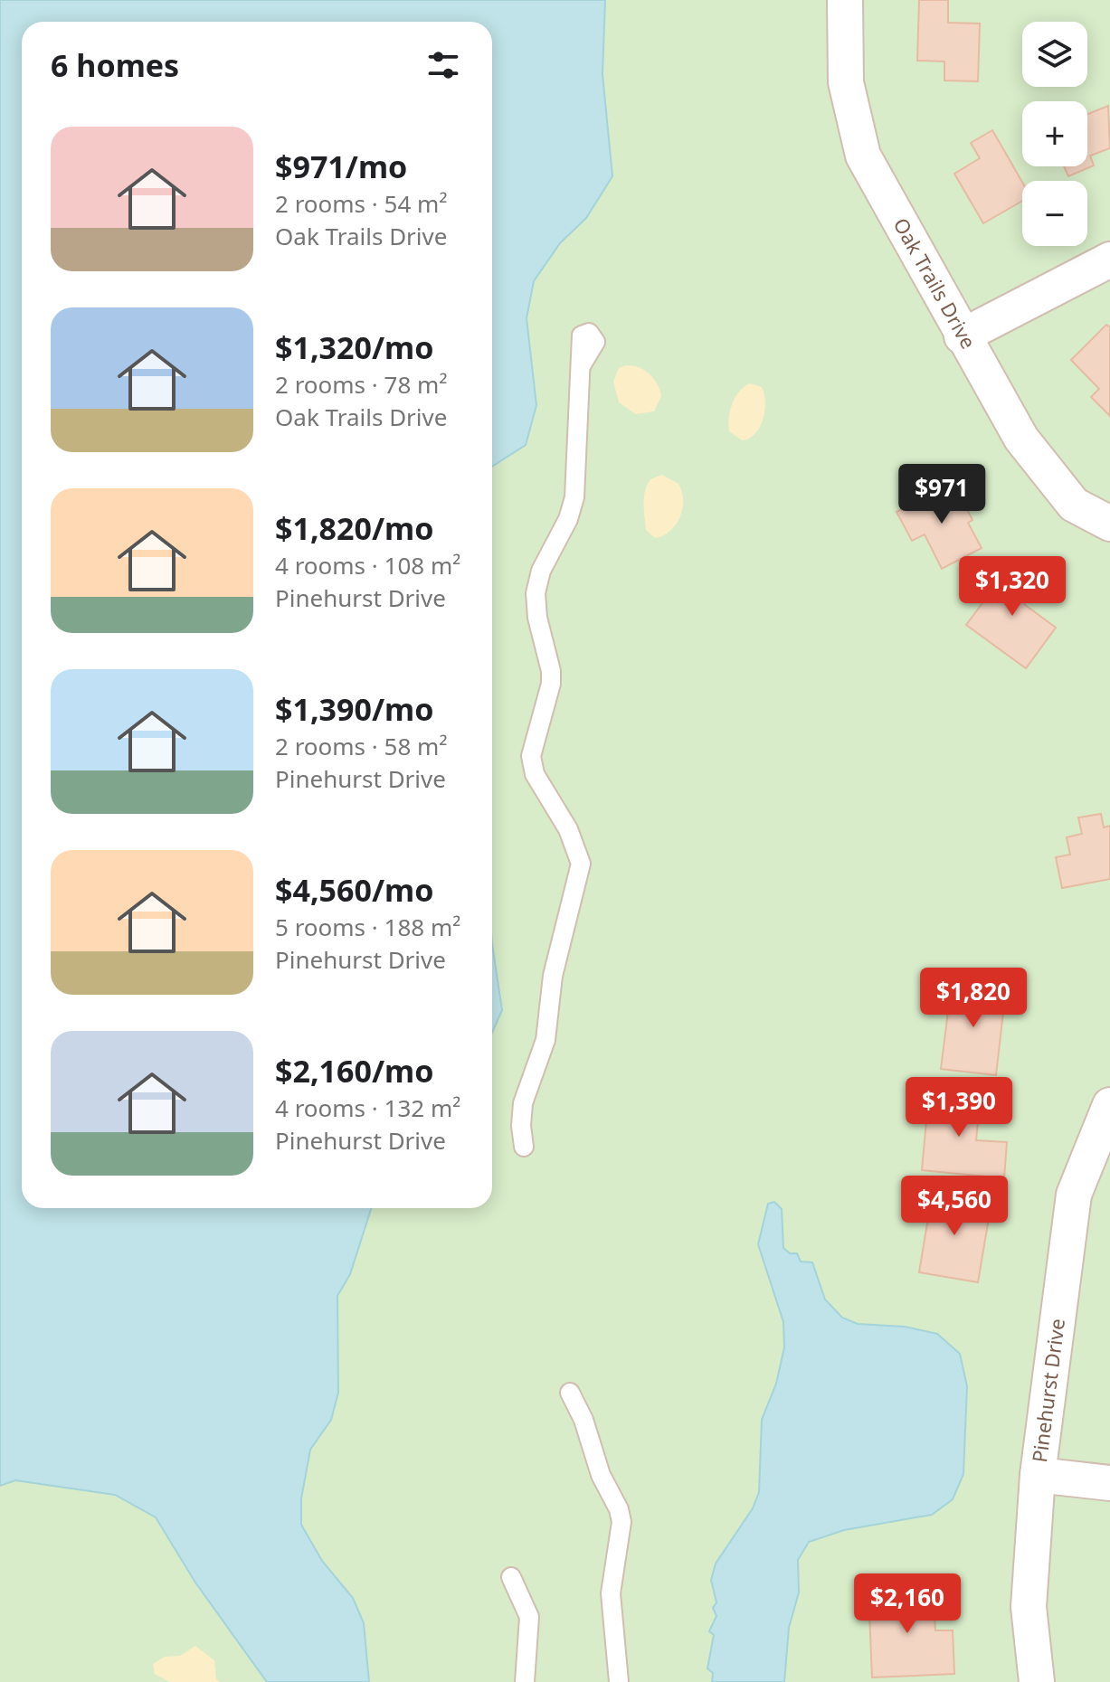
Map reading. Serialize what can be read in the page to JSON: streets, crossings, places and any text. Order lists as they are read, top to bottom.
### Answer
{
  "streets": {
    "street": ["Oak Trails Drive", "Pinehurst Drive"]
  },
  "page": {
    "map_buttons": ["+", "−"],
    "heading": "6 homes",
    "list": [
      {
        "name": "$971/mo",
        "note": "2 rooms · 54 m² · Oak Trails Drive"
      },
      {
        "name": "$1,320/mo",
        "note": "2 rooms · 78 m² · Oak Trails Drive"
      },
      {
        "name": "$1,820/mo",
        "note": "4 rooms · 108 m² · Pinehurst Drive"
      },
      {
        "name": "$1,390/mo",
        "note": "2 rooms · 58 m² · Pinehurst Drive"
      },
      {
        "name": "$4,560/mo",
        "note": "5 rooms · 188 m² · Pinehurst Drive"
      },
      {
        "name": "$2,160/mo",
        "note": "4 rooms · 132 m² · Pinehurst Drive"
      }
    ],
    "price": [
      "$971",
      "$1,320",
      "$1,820",
      "$1,390",
      "$4,560",
      "$2,160"
    ]
  }
}
